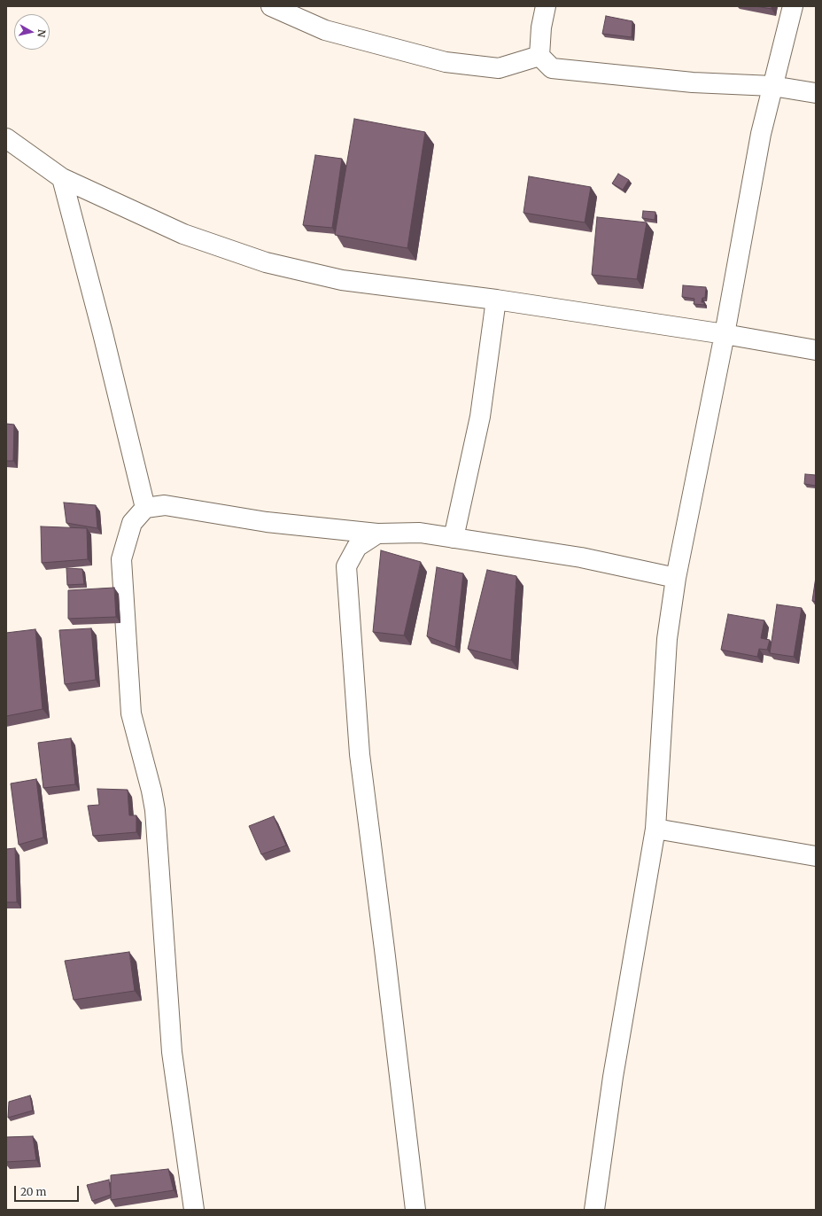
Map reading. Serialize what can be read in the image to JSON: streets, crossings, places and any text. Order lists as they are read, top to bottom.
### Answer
{
  "scale_bar": "20 m",
  "north": "right"
}
